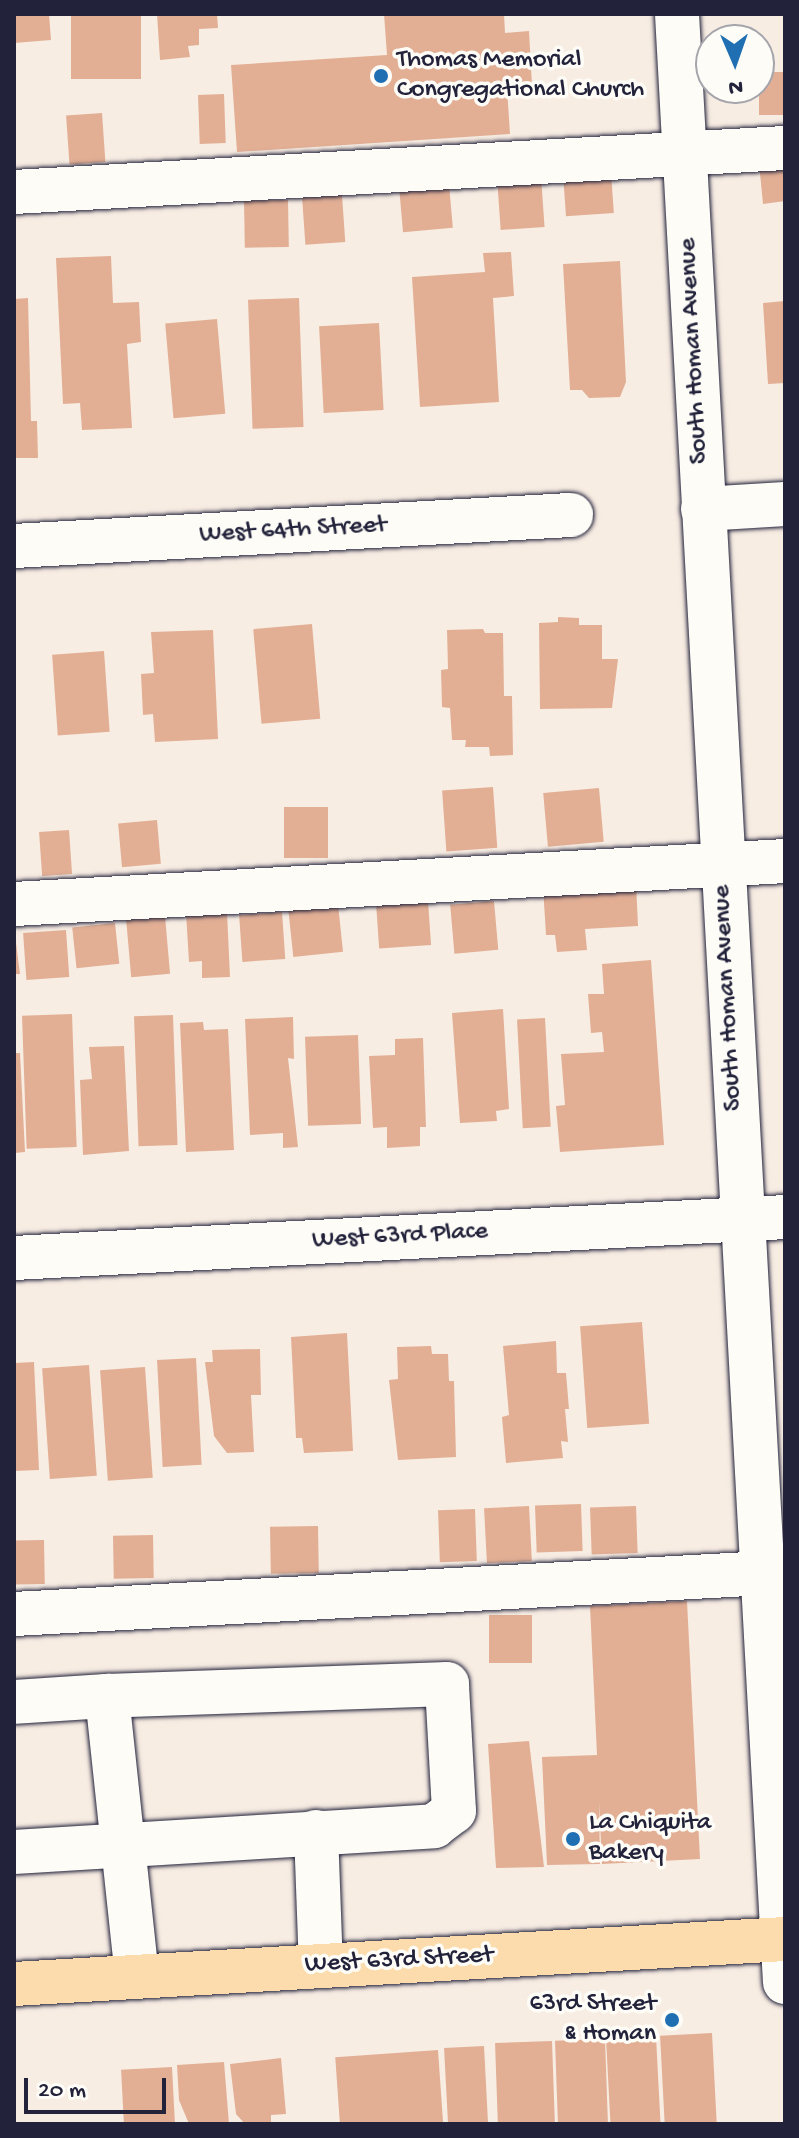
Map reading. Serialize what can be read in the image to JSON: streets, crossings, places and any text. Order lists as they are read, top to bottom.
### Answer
{
  "streets": {
    "main road": ["West 63rd Street"],
    "street": ["South Homan Avenue", "West 64th Street", "West 63rd Place"]
  },
  "crossings": [
    ["South Homan Avenue", "West 63rd Place"],
    ["South Homan Avenue", "West 63rd Street"]
  ],
  "places": ["Thomas Memorial Congregational Church", "La Chiquita Bakery", "63rd Street & Homan"],
  "scale_bar": "20 m",
  "north": "bottom"
}
